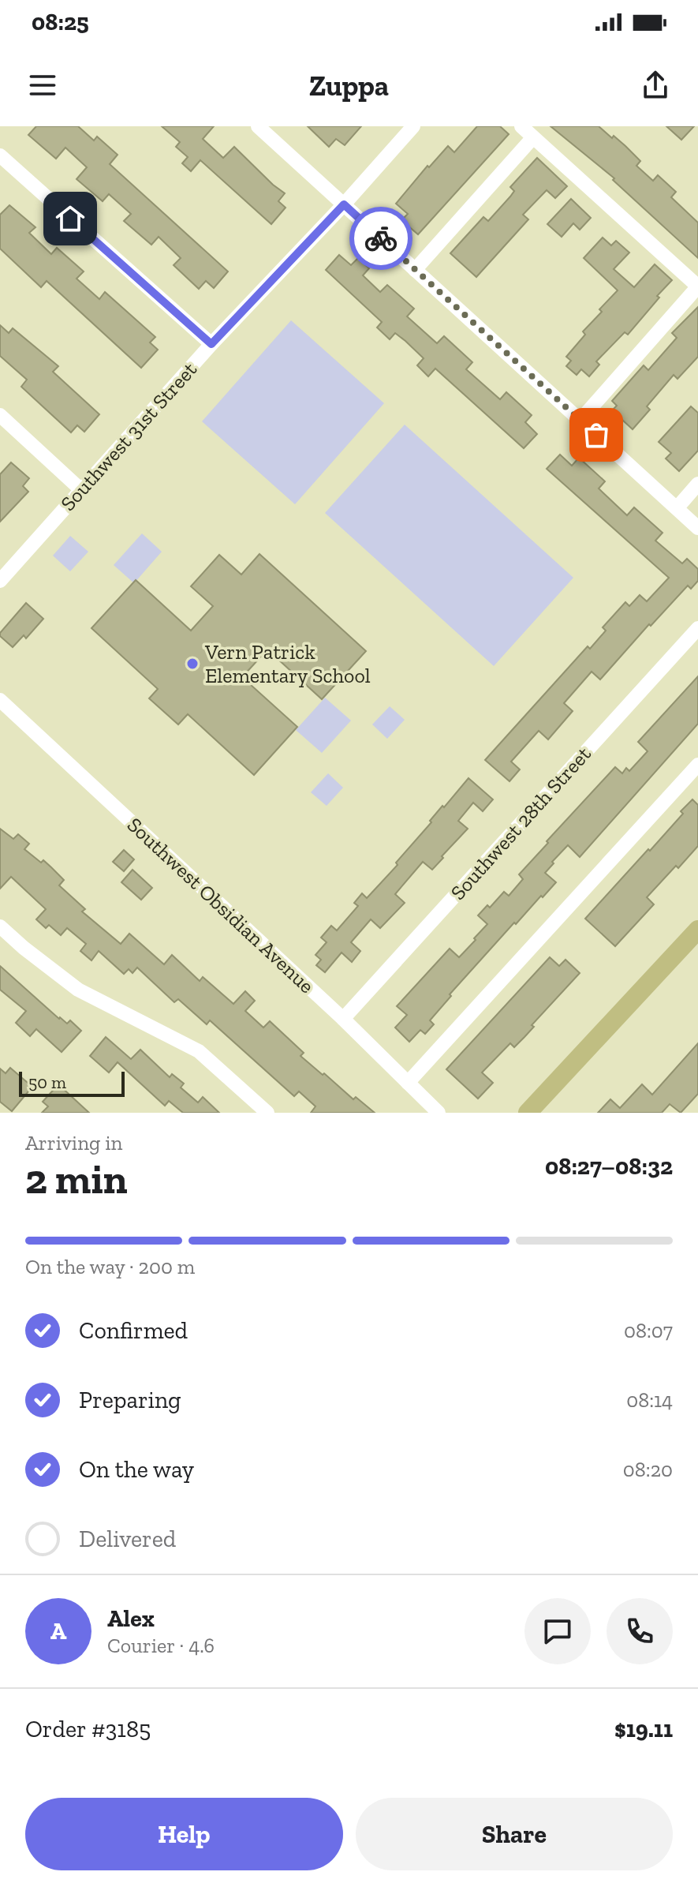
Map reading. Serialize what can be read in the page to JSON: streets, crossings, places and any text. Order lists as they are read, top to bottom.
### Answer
{
  "streets": {
    "street": ["Southwest 31st Street", "Southwest 28th Street", "Southwest Obsidian Avenue"]
  },
  "crossings": [
    ["Southwest 28th Street", "Southwest Obsidian Avenue"]
  ],
  "places": ["Vern Patrick Elementary School"],
  "scale_bar": "50 m",
  "page": {
    "status": "08:25",
    "header": "Zuppa",
    "scale": "50 m",
    "heading": ["2 min", "Arriving in", "08:27–08:32"],
    "panel": [
      "Alex",
      "Courier · 4.6",
      "Order #3185",
      "$19.11"
    ],
    "bar": "On the way · 200 m",
    "list": [
      ["Confirmed", "08:07"],
      ["Preparing", "08:14"],
      ["On the way", "08:20"],
      "Delivered"
    ],
    "round": "A",
    "buttons": ["Help", "Share"]
  }
}
